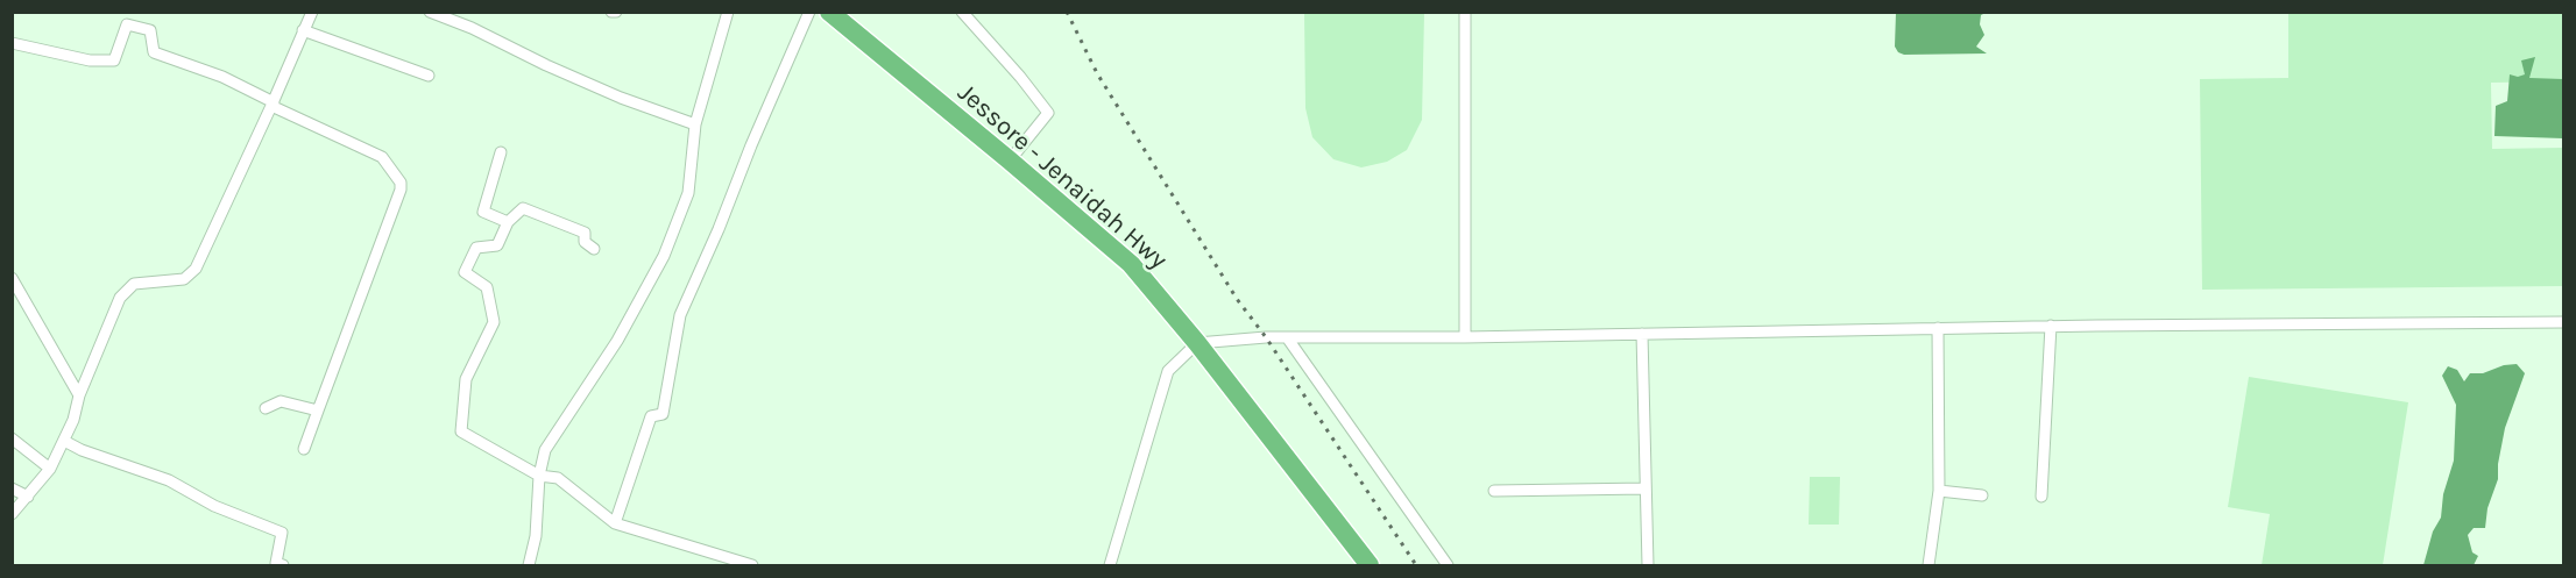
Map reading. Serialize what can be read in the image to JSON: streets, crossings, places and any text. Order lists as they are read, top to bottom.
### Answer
{
  "streets": {
    "highway": ["Jessore - Jenaidah Hwy"]
  }
}
